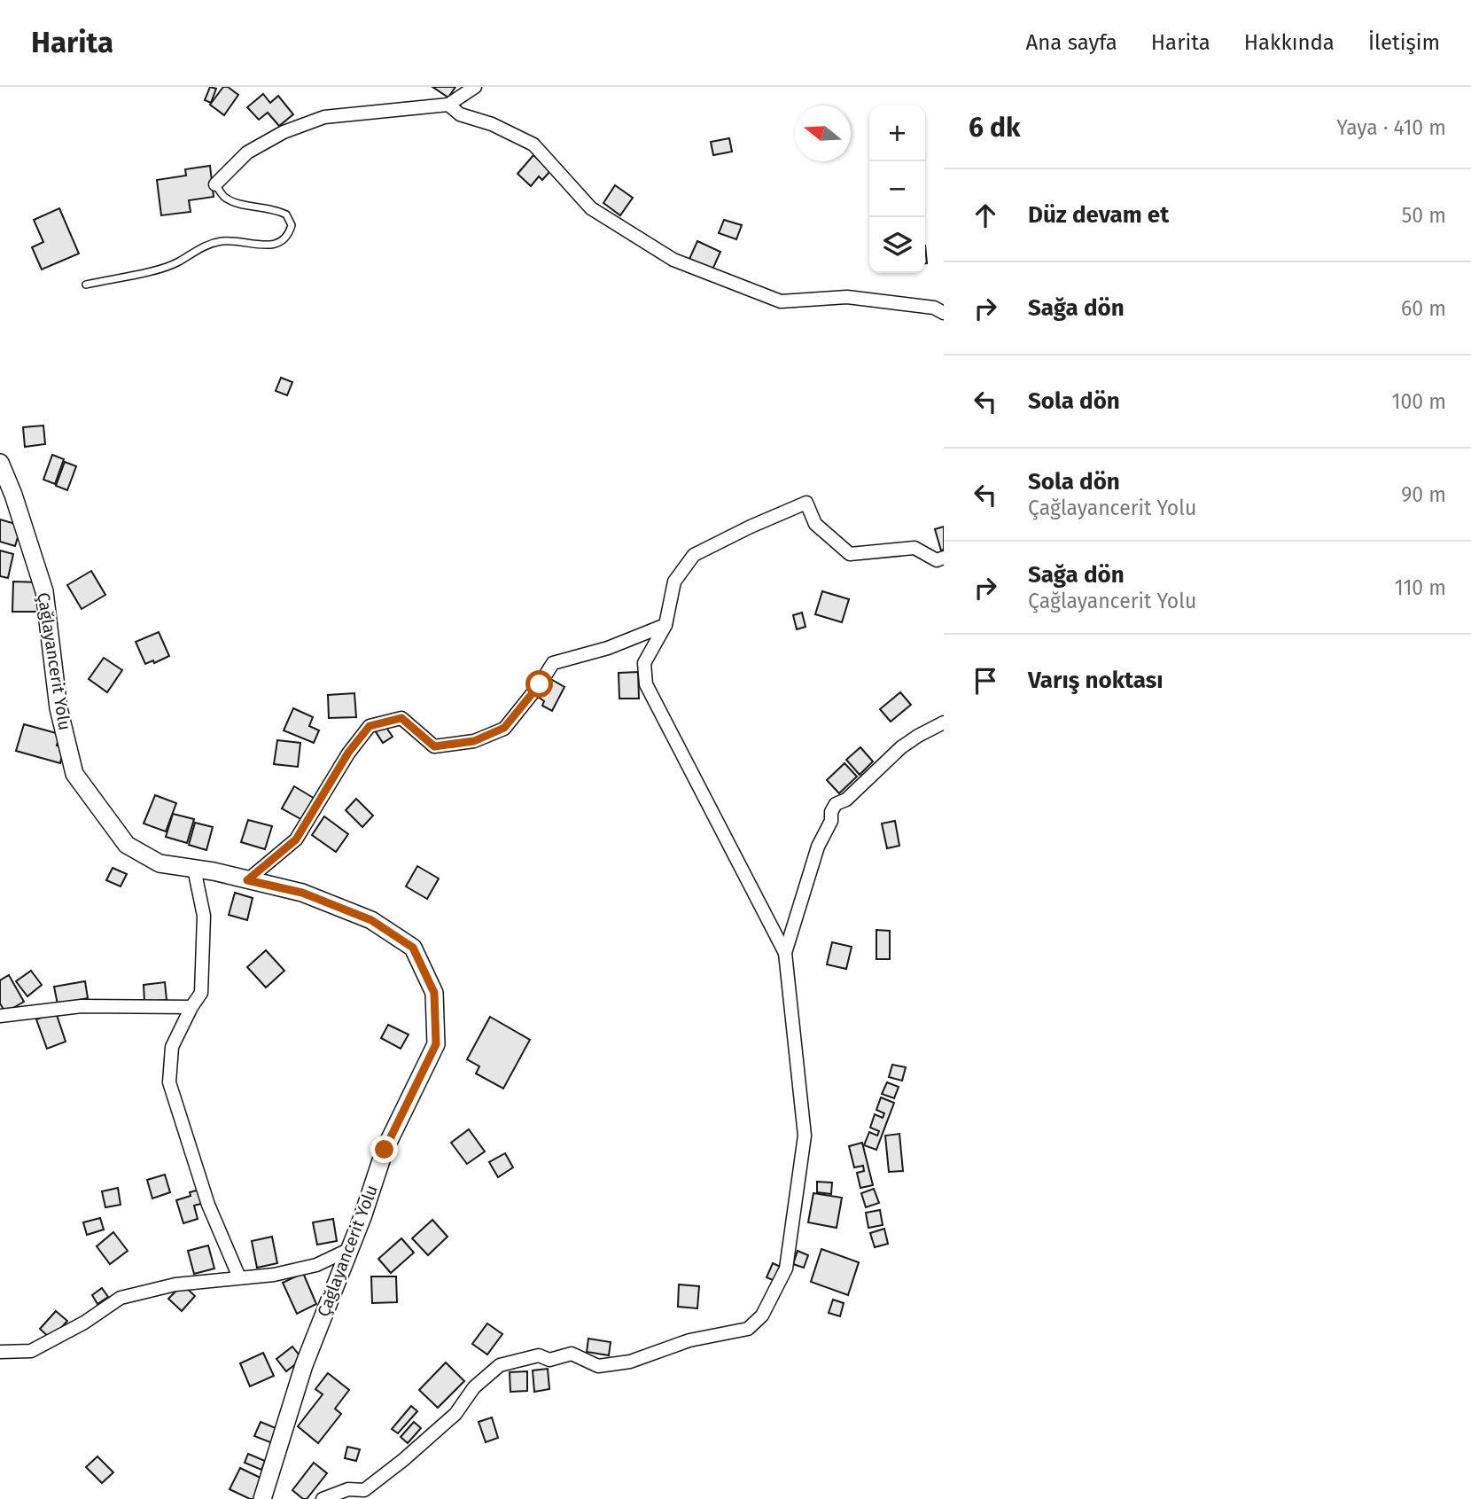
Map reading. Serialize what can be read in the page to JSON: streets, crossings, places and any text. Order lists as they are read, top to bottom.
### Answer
{
  "streets": {
    "main road": ["Çağlayancerit Yolu"]
  },
  "north": "left",
  "page": {
    "header": "Harita",
    "nav": [
      "Ana sayfa",
      "Harita",
      "Hakkında",
      "İletişim"
    ],
    "heading": ["6 dk", "Yaya · 410 m"],
    "map_buttons": ["+", "−"],
    "list": [
      ["Düz devam et", "50 m"],
      ["Sağa dön", "60 m"],
      ["Sola dön", "100 m"],
      ["Sola dön", "Çağlayancerit Yolu", "90 m"],
      ["Sağa dön", "Çağlayancerit Yolu", "110 m"],
      "Varış noktası"
    ]
  }
}
